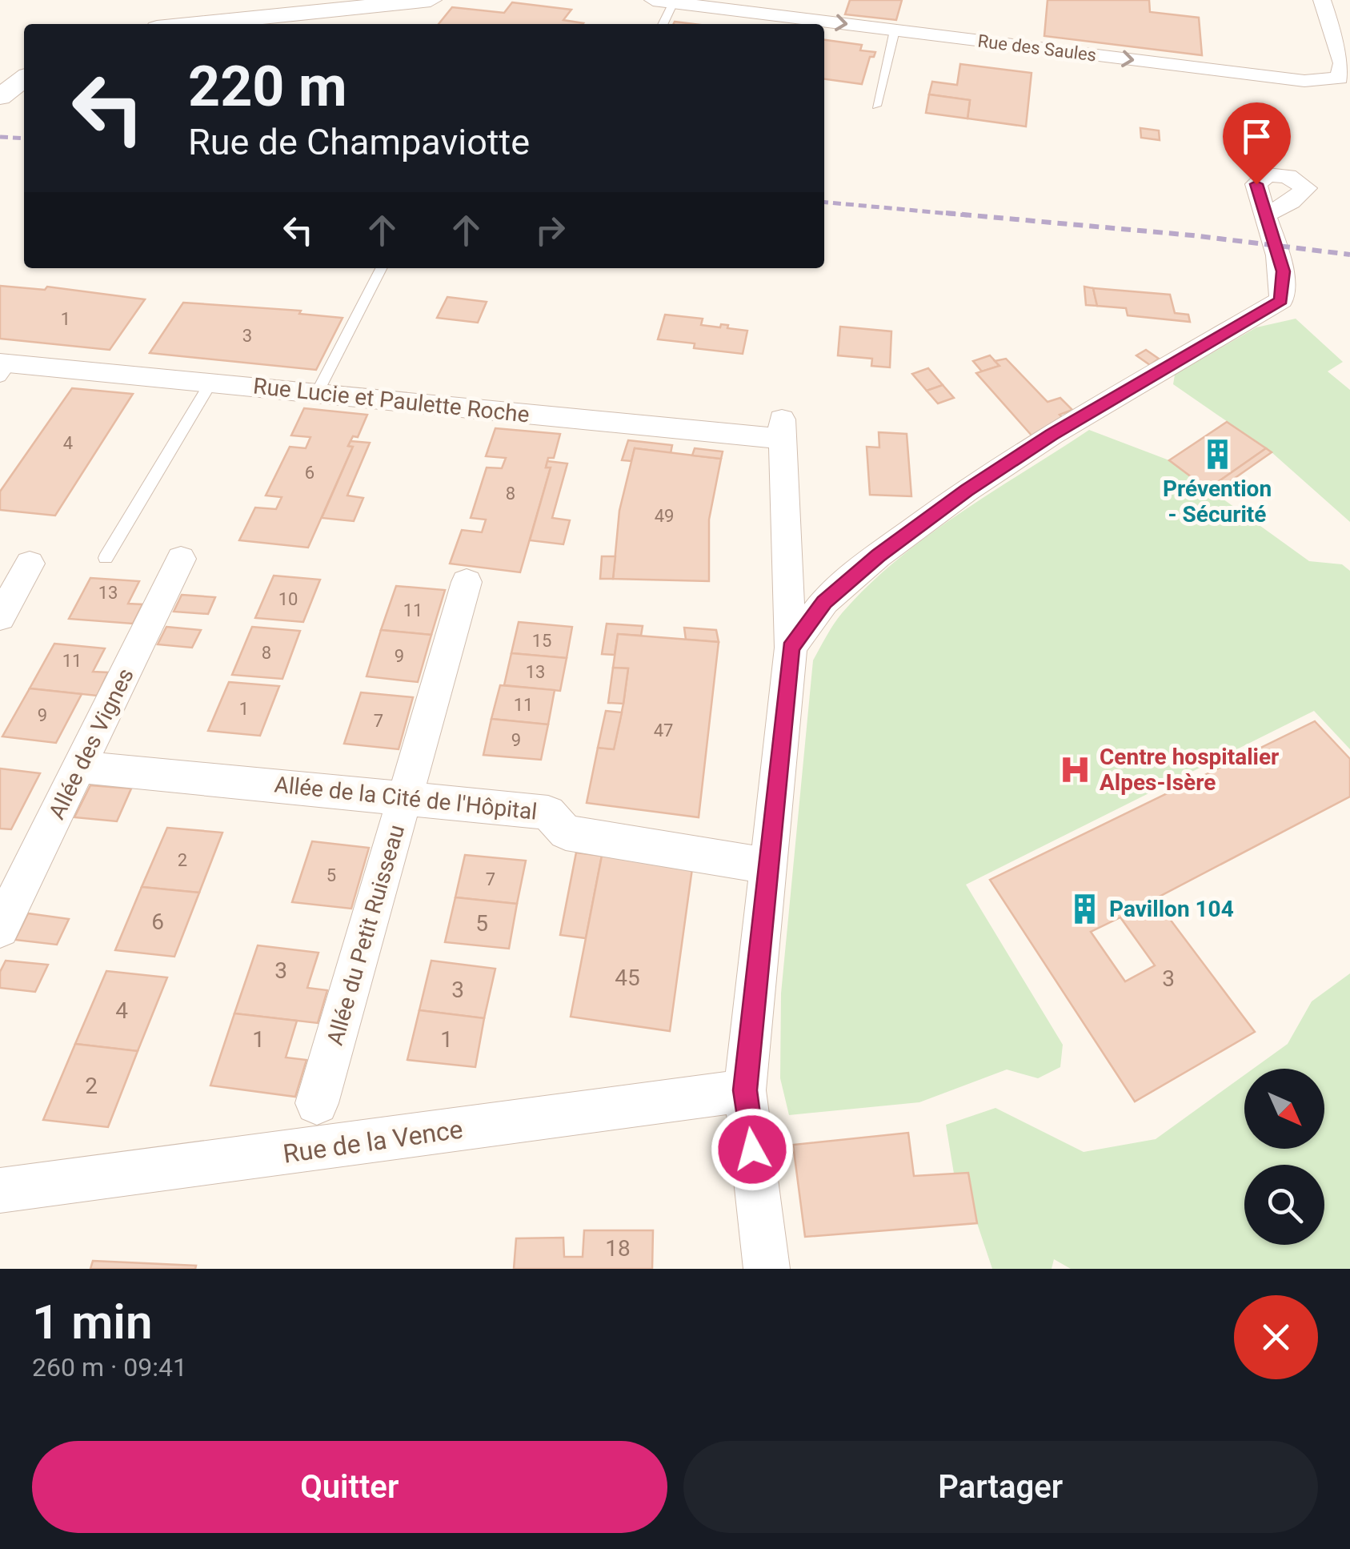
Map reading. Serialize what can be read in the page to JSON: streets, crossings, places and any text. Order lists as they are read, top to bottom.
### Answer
{
  "streets": {
    "street": [
      "Rue des Saules",
      "Rue Lucie et Paulette Roche",
      "Allée des Vignes",
      "Allée de la Cité de l'Hôpital",
      "Allée du Petit Ruisseau",
      "Rue de la Vence"
    ]
  },
  "crossings": [
    ["Allée des Vignes", "Allée de la Cité de l'Hôpital"],
    ["Allée de la Cité de l'Hôpital", "Allée du Petit Ruisseau"]
  ],
  "one_way": ["Rue des Saules"],
  "places": {
    "building": ["Prévention - Sécurité", "Pavillon 104"],
    "hospital": ["Centre hospitalier Alpes-Isère"]
  },
  "house_numbers": [
    "1",
    "3",
    "4",
    "6",
    "8",
    "49",
    "13",
    "10",
    "11",
    "15",
    "8",
    "9",
    "11",
    "13",
    "11",
    "1",
    "9",
    "7",
    "47",
    "9",
    "2",
    "5",
    "7",
    "6",
    "5",
    "3",
    "45",
    "3",
    "3",
    "4",
    "1",
    "1",
    "2",
    "18"
  ],
  "north": "bottom right",
  "page": {
    "turn": ["220 m", "Rue de Champaviotte"],
    "heading": ["1 min", "260 m · 09:41"],
    "buttons": ["Quitter", "Partager"]
  }
}
